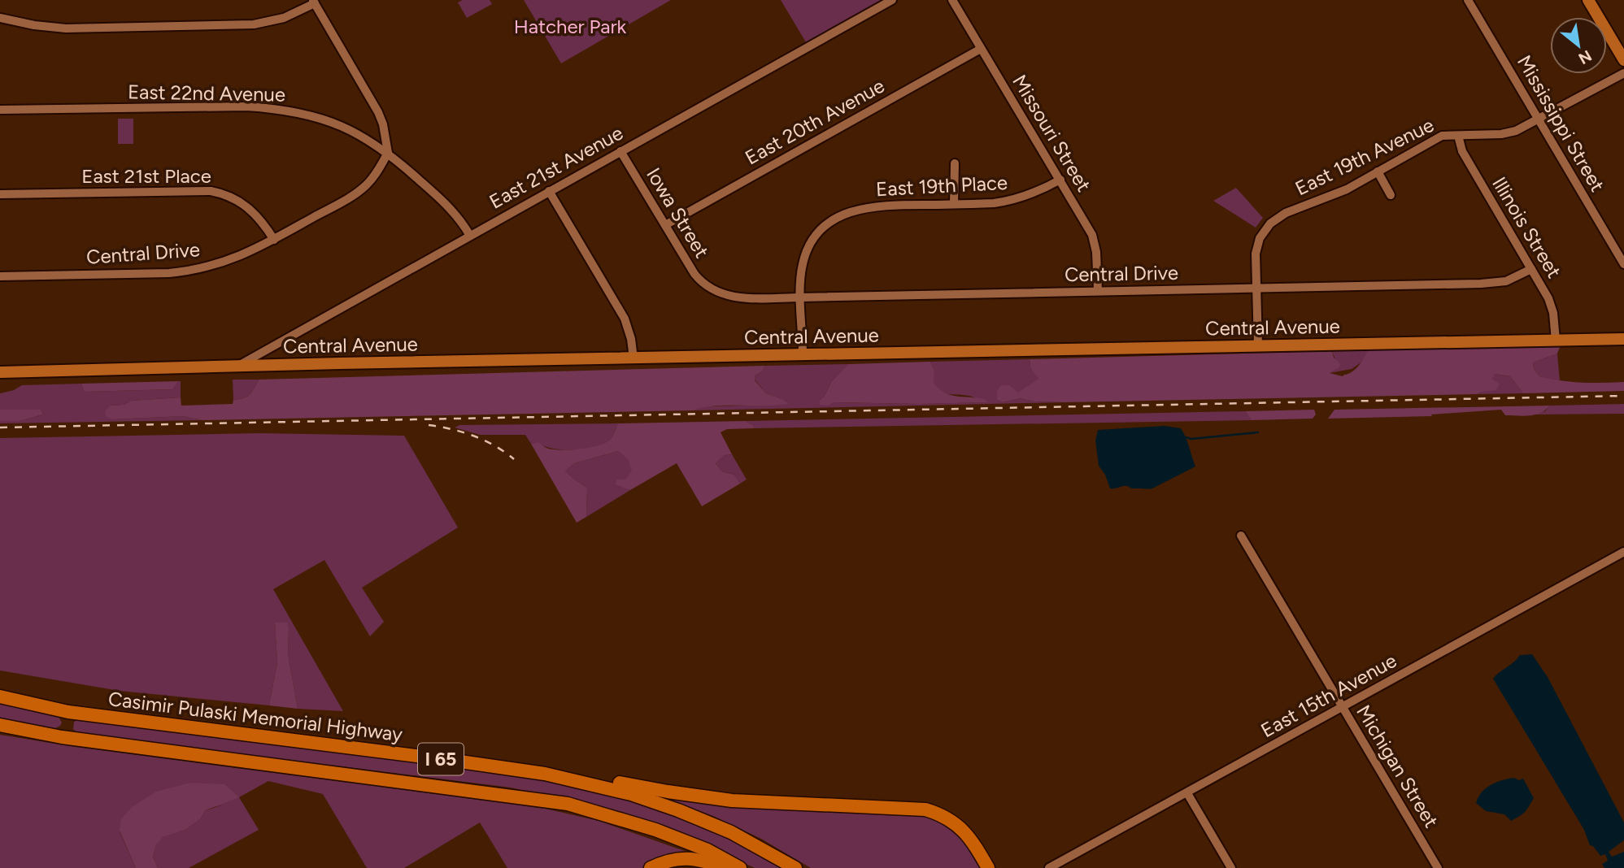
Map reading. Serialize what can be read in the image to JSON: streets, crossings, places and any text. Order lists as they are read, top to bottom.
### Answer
{
  "streets": {
    "highway": ["Casimir Pulaski Memorial Highway", "I 65"],
    "main road": ["Central Avenue"],
    "street": [
      "East 22nd Avenue",
      "East 20th Avenue",
      "Mississippi Street",
      "Missouri Street",
      "East 19th Avenue",
      "East 21st Avenue",
      "East 21st Place",
      "East 19th Place",
      "Iowa Street",
      "Illinois Street",
      "Central Drive",
      "East 15th Avenue",
      "Michigan Street"
    ]
  },
  "crossings": [
    ["East 22nd Avenue", "East 21st Avenue"],
    ["East 22nd Avenue", "Central Drive"],
    ["East 20th Avenue", "Missouri Street"],
    ["East 20th Avenue", "Iowa Street"],
    ["Mississippi Street", "East 19th Avenue"],
    ["Missouri Street", "East 19th Place"],
    ["Missouri Street", "Central Drive"],
    ["East 19th Avenue", "Illinois Street"],
    ["East 19th Avenue", "Central Drive"],
    ["East 19th Avenue", "Central Avenue"],
    ["East 21st Avenue", "Iowa Street"],
    ["East 21st Avenue", "Central Avenue"],
    ["East 21st Place", "Central Drive"],
    ["East 19th Place", "Central Drive"],
    ["East 19th Place", "Central Avenue"],
    ["Iowa Street", "Central Drive"],
    ["Illinois Street", "Central Drive"],
    ["Illinois Street", "Central Avenue"],
    ["East 15th Avenue", "Michigan Street"]
  ],
  "parks": ["Hatcher Park"],
  "north": "bottom right"
}
